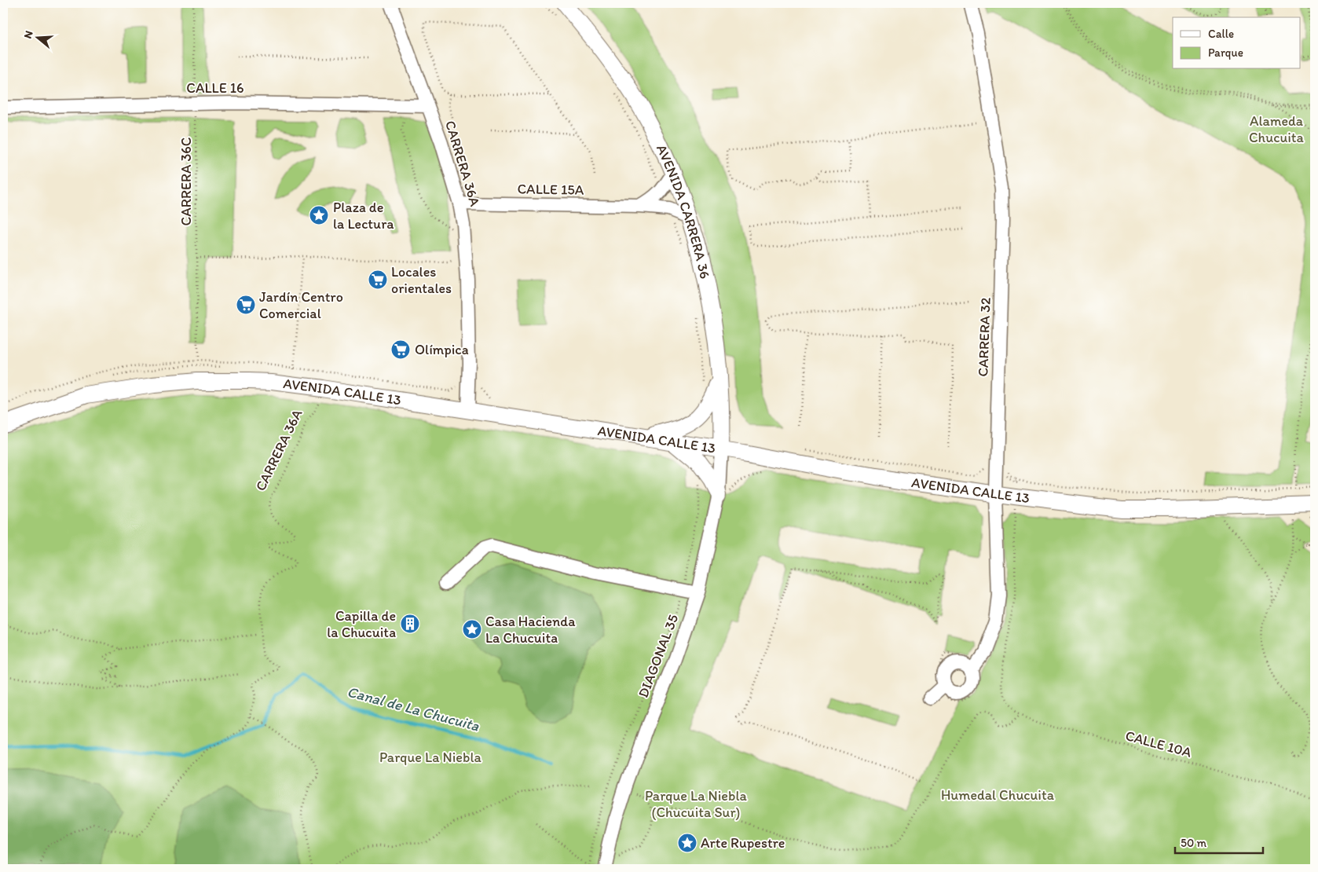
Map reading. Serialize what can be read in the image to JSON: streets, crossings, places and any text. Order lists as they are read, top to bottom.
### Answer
{
  "streets": {
    "main road": ["AVENIDA CARRERA 36", "AVENIDA CALLE 13"],
    "street": [
      "CALLE 16",
      "CARRERA 36A",
      "CALLE 15A",
      "CARRERA 32",
      "DIAGONAL 35"
    ],
    "path": ["CARRERA 36C", "CALLE 10A"]
  },
  "crossings": [
    ["CALLE 16", "CARRERA 36A"],
    ["CALLE 16", "CARRERA 36C"],
    ["CARRERA 36A", "CALLE 15A"],
    ["CARRERA 36A", "AVENIDA CALLE 13"],
    ["CALLE 15A", "AVENIDA CARRERA 36"],
    ["AVENIDA CARRERA 36", "AVENIDA CALLE 13"],
    ["AVENIDA CARRERA 36", "DIAGONAL 35"],
    ["CARRERA 32", "AVENIDA CALLE 13"],
    ["AVENIDA CALLE 13", "DIAGONAL 35"]
  ],
  "water": ["Canal de La Chucuita"],
  "parks": [
    "Alameda Chucuita",
    "Parque La Niebla",
    "Humedal Chucuita",
    "Parque La Niebla (Chucuita Sur)"
  ],
  "places": {
    "place": ["Plaza de la Lectura", "Casa Hacienda La Chucuita", "Arte Rupestre"],
    "supermarket": ["Locales orientales", "Jardín Centro Comercial", "Olímpica"],
    "building": ["Capilla de la Chucuita"]
  },
  "legend": ["Calle", "Parque"],
  "scale_bar": "50 m",
  "north": "left"
}
